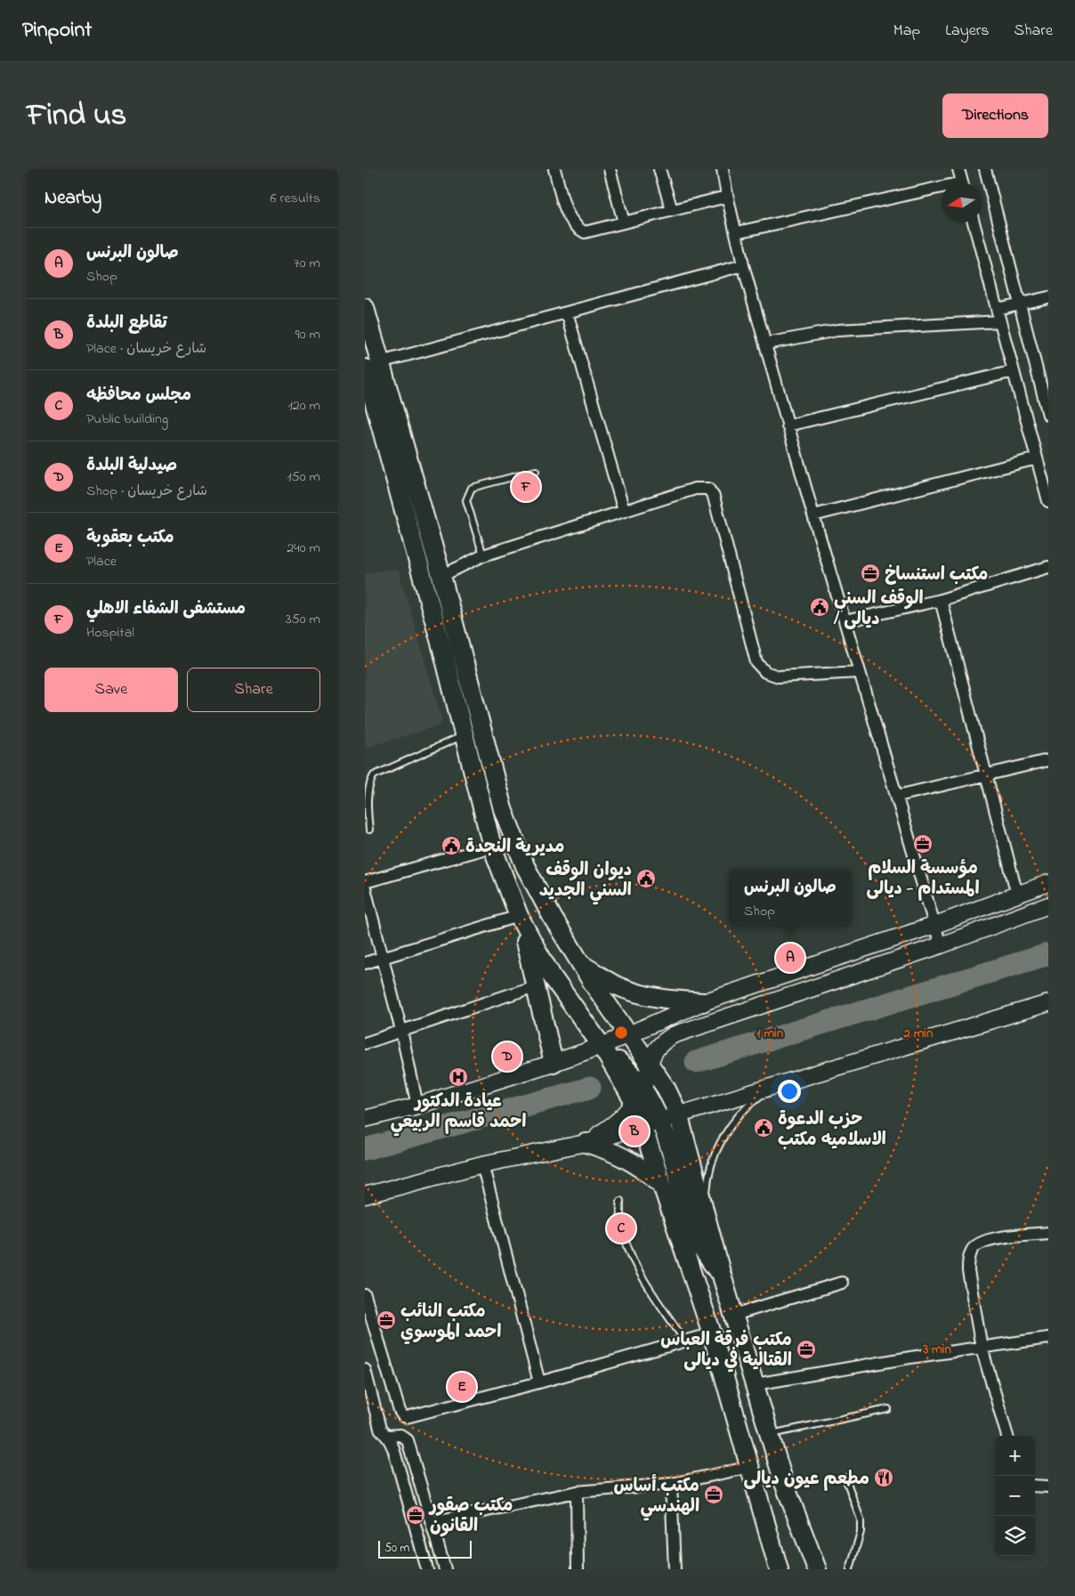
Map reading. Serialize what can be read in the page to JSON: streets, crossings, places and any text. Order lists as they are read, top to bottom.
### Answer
{
  "places": {
    "office": [
      "مكتب استنساخ",
      "مؤسسة السلام المستدام - ديالى",
      "مكتب النائب احمد الموسوي",
      "مكتب فرقة العباس القتالية في ديالى",
      "مكتب أساس الهندسي",
      "مكتب صقور القانون"
    ],
    "public building": [
      "الوقف السني / ديالى",
      "مديرية النجدة",
      "ديوان الوقف السني الجديد",
      "حزب الدعوة الاسلاميه مكتب"
    ],
    "hospital": ["عيادة الدكتور احمد قاسم الربيعي"],
    "restaurant": ["مطعم عيون ديالى"]
  },
  "scale_bar": "50 m",
  "north": "left",
  "page": {
    "header": "Pinpoint",
    "nav": ["Map", "Layers", "Share"],
    "title": "Find us",
    "buttons": [
      "Directions",
      ["Save", "Share"]
    ],
    "heading": ["Nearby", "6 results"],
    "list": [
      {
        "mark": "A",
        "name": "صالون البرنس",
        "note": "Shop",
        "value": "70 m"
      },
      {
        "mark": "B",
        "name": "تقاطع البلدة",
        "note": "Place · شارع خريسان",
        "value": "90 m"
      },
      {
        "mark": "C",
        "name": "مجلس محافظه",
        "note": "Public building",
        "value": "120 m"
      },
      {
        "mark": "D",
        "name": "صيدلية البلدة",
        "note": "Shop · شارع خريسان",
        "value": "150 m"
      },
      {
        "mark": "E",
        "name": "مكتب بعقوبة",
        "note": "Place",
        "value": "240 m"
      },
      {
        "mark": "F",
        "name": "مستشفى الشفاء الاهلي",
        "note": "Hospital",
        "value": "350 m"
      }
    ],
    "pins": [
      "F",
      "A",
      "D",
      "B",
      "C",
      "E"
    ],
    "popup": ["صالون البرنس", "Shop"],
    "map_buttons": ["+", "−"],
    "scale": "50 m"
  },
  "rings": ["1 min", "2 min", "3 min"]
}
